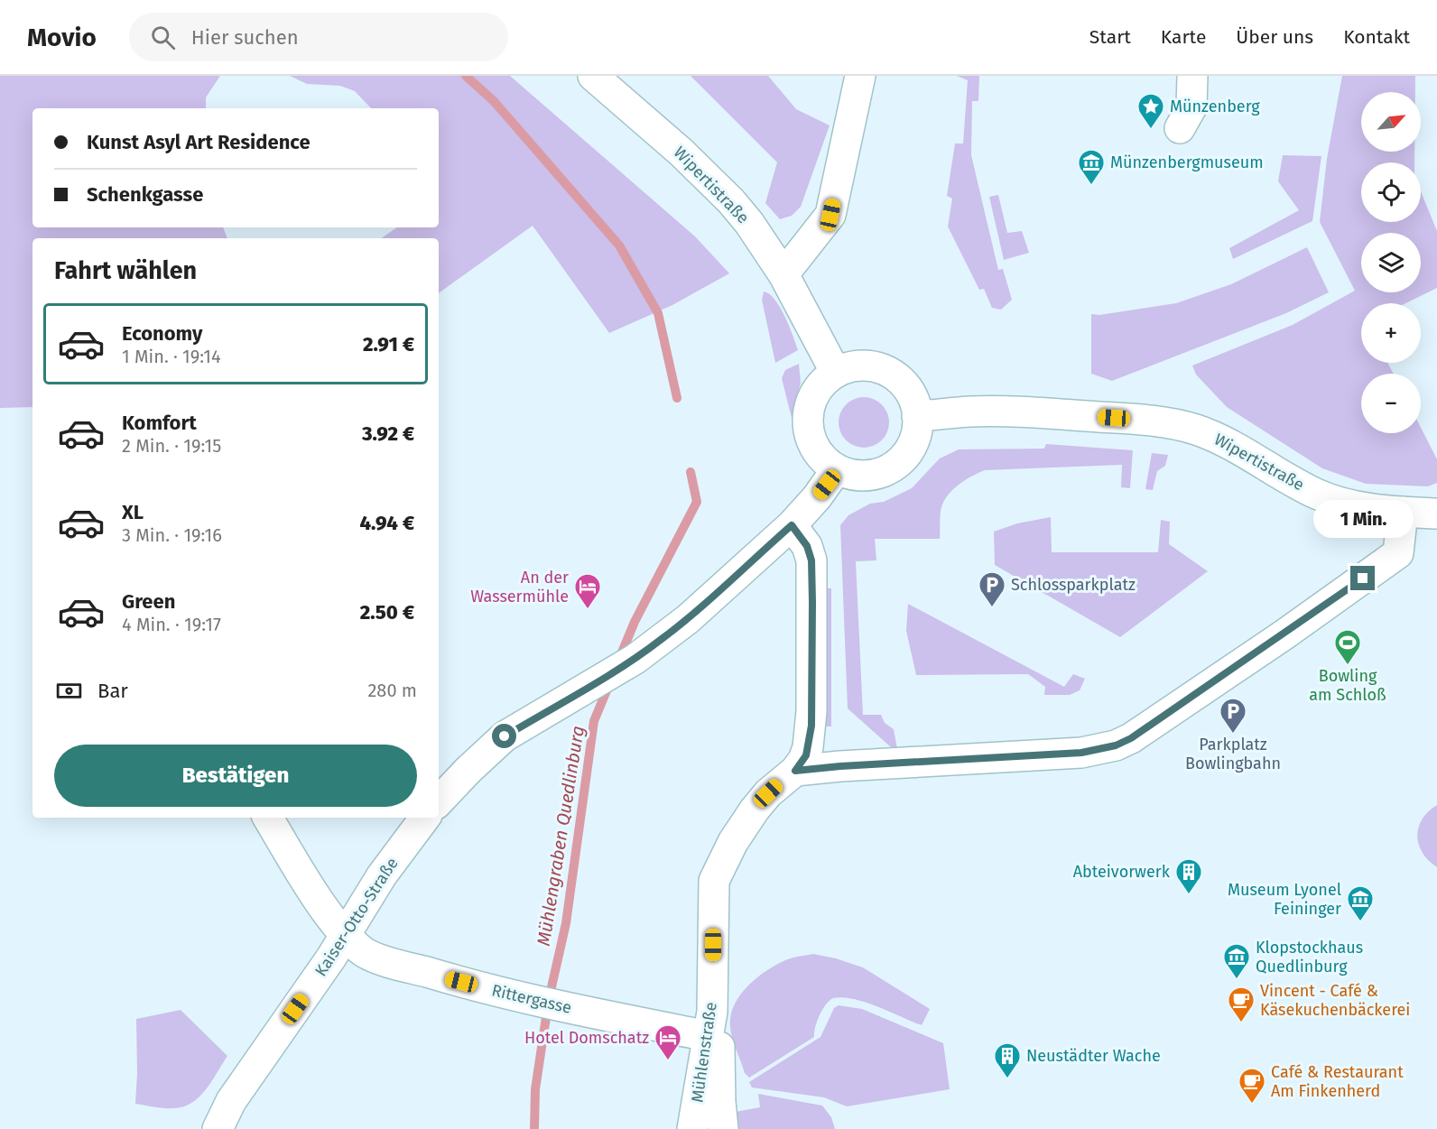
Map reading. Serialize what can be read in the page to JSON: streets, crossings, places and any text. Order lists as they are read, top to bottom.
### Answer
{
  "streets": {
    "street": [
      "Wipertistraße",
      "Kaiser-Otto-Straße",
      "Rittergasse",
      "Mühlenstraße"
    ]
  },
  "crossings": [
    ["Kaiser-Otto-Straße", "Rittergasse"],
    ["Rittergasse", "Mühlenstraße"]
  ],
  "water": ["Mühlengraben Quedlinburg"],
  "places": {
    "place": ["Münzenberg"],
    "museum": ["Münzenbergmuseum", "Museum Lyonel Feininger", "Klopstockhaus Quedlinburg"],
    "parking": ["Schlossparkplatz", "Parkplatz Bowlingbahn"],
    "hotel": ["An der Wassermühle", "Hotel Domschatz"],
    "sports": ["Bowling am Schloß"],
    "building": ["Abteivorwerk", "Neustädter Wache"],
    "cafe": ["Vincent - Café & Käsekuchenbäckerei", "Café & Restaurant Am Finkenherd"]
  },
  "north": "top right",
  "page": {
    "header": "Movio",
    "search": "Hier suchen",
    "nav": [
      "Start",
      "Karte",
      "Über uns",
      "Kontakt"
    ],
    "map_buttons": ["+", "−"],
    "banner": ["Kunst Asyl Art Residence", "Schenkgasse"],
    "heading": "Fahrt wählen",
    "list": [
      {
        "name": "Economy",
        "note": "1 Min. · 19:14",
        "value": "2.91 €"
      },
      {
        "name": "Komfort",
        "note": "2 Min. · 19:15",
        "value": "3.92 €"
      },
      {
        "name": "XL",
        "note": "3 Min. · 19:16",
        "value": "4.94 €"
      },
      {
        "name": "Green",
        "note": "4 Min. · 19:17",
        "value": "2.50 €"
      }
    ],
    "bubble": "1 Min.",
    "pay": ["Bar", "280 m"],
    "buttons": "Bestätigen"
  }
}
